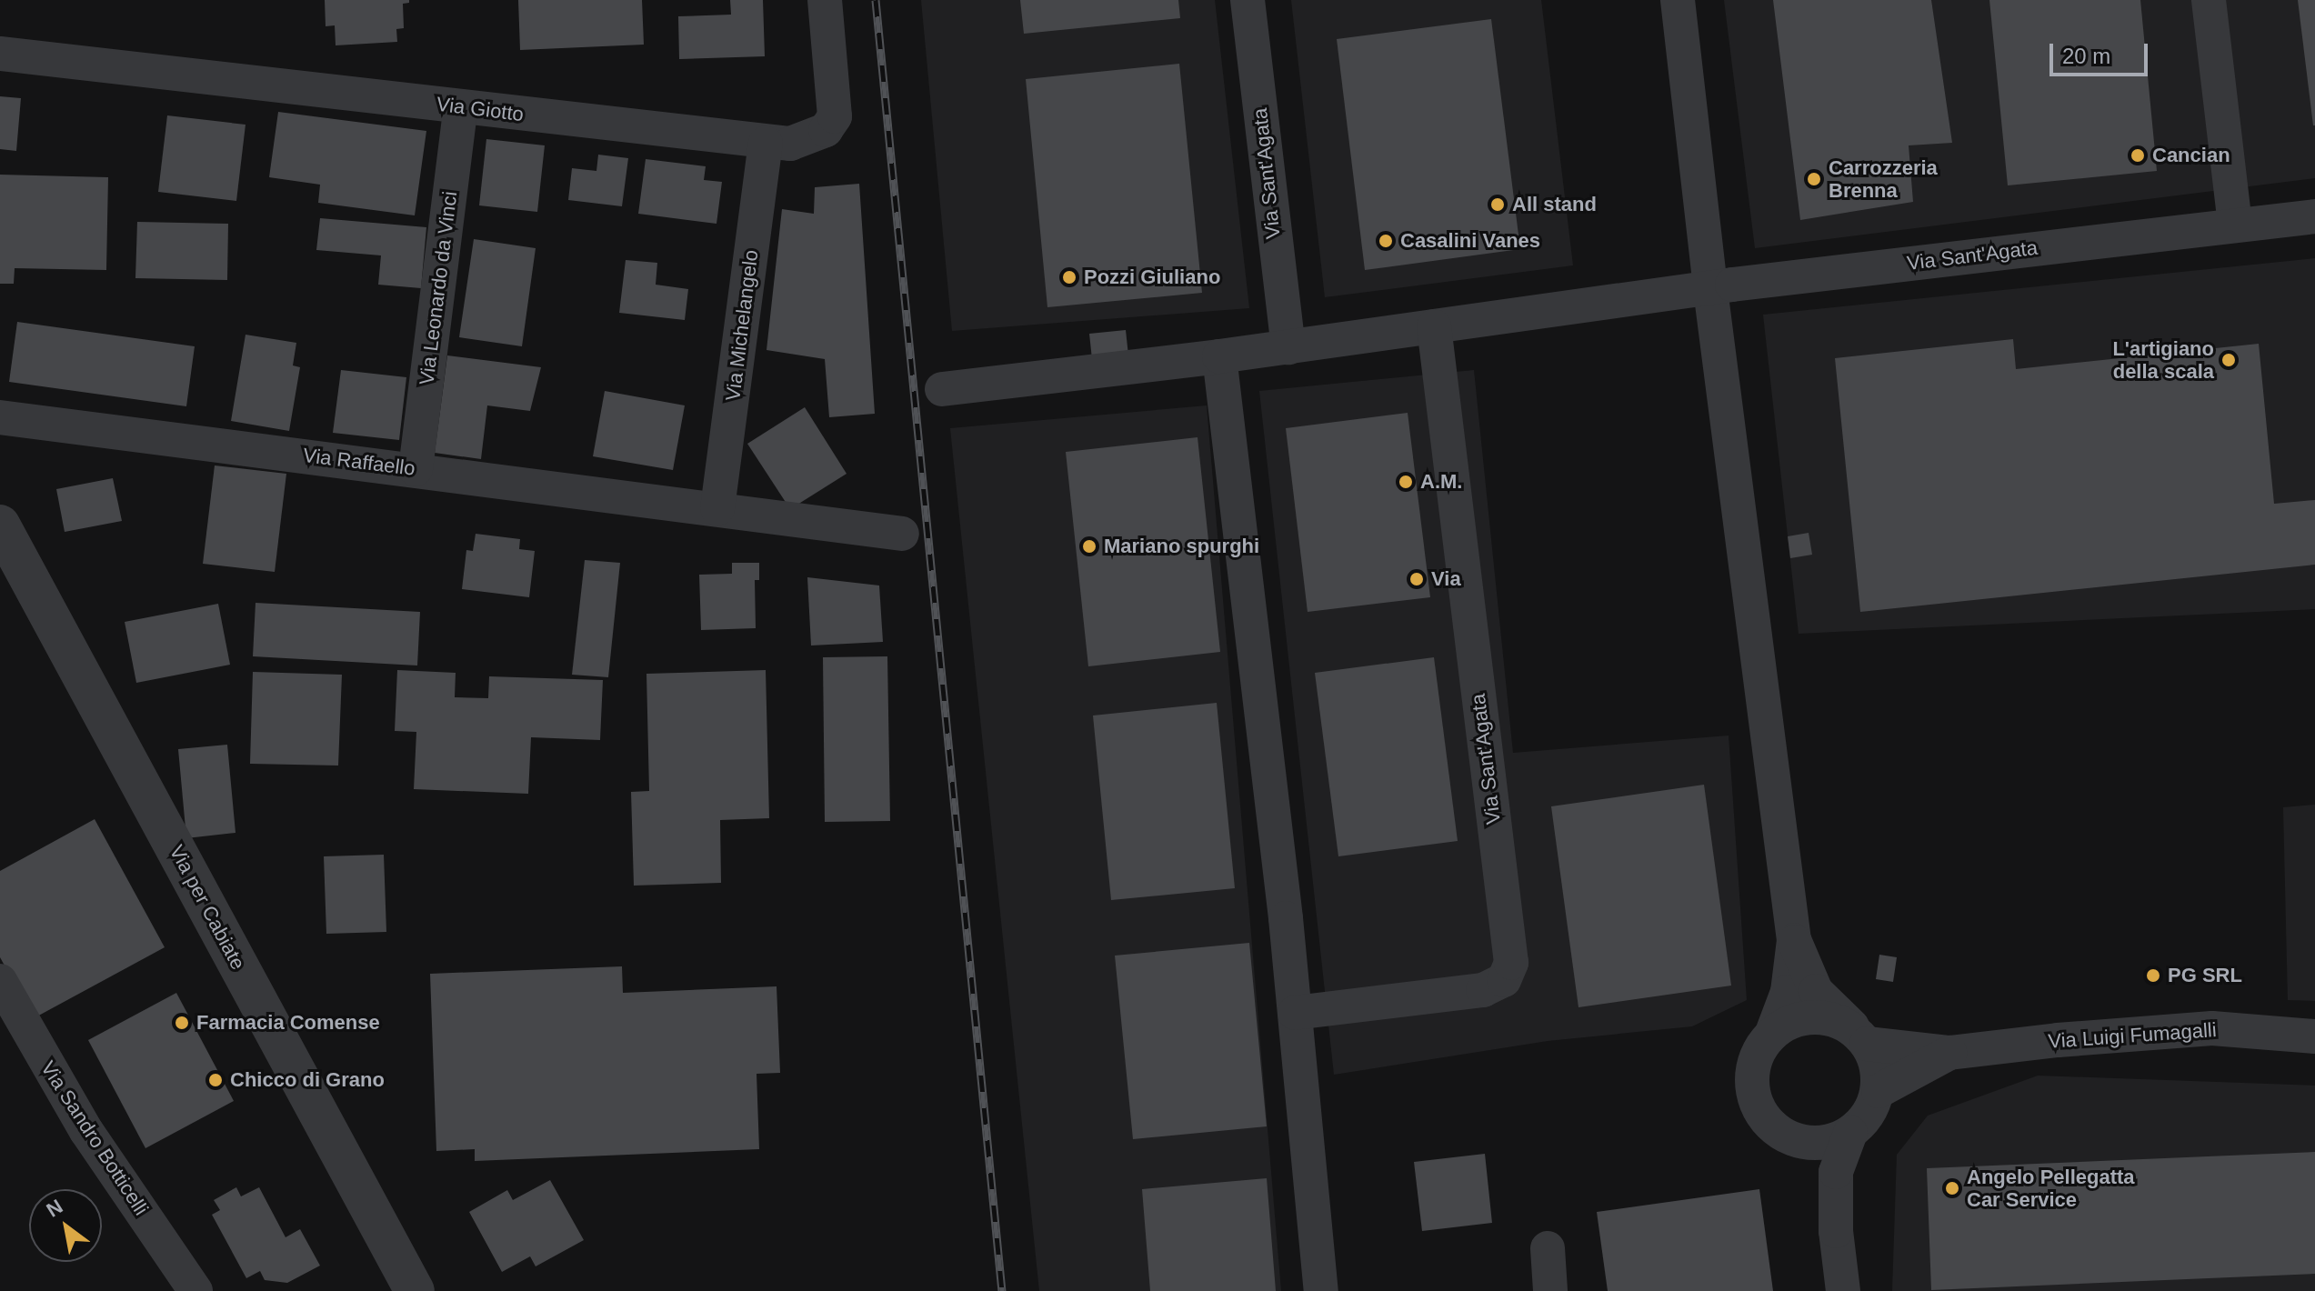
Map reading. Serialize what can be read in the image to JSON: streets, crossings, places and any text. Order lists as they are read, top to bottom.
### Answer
{
  "streets": {
    "street": [
      "Via Giotto",
      "Via Sant'Agata",
      "Via Leonardo da Vinci",
      "Via Michelangelo",
      "Via Raffaello",
      "Via per Cabiate",
      "Via Luigi Fumagalli",
      "Via Sandro Botticelli"
    ]
  },
  "crossings": [
    ["Via Giotto", "Via Leonardo da Vinci"],
    ["Via Giotto", "Via Michelangelo"],
    ["Via Leonardo da Vinci", "Via Raffaello"],
    ["Via Michelangelo", "Via Raffaello"]
  ],
  "places": [
    "Cancian",
    "Carrozzeria Brenna",
    "All stand",
    "Casalini Vanes",
    "Pozzi Giuliano",
    "L'artigiano della scala",
    "A.M.",
    "Mariano spurghi",
    "Via",
    "PG SRL",
    "Farmacia Comense",
    "Chicco di Grano",
    "Angelo Pellegatta Car Service"
  ],
  "scale_bar": "20 m",
  "north": "top left"
}
